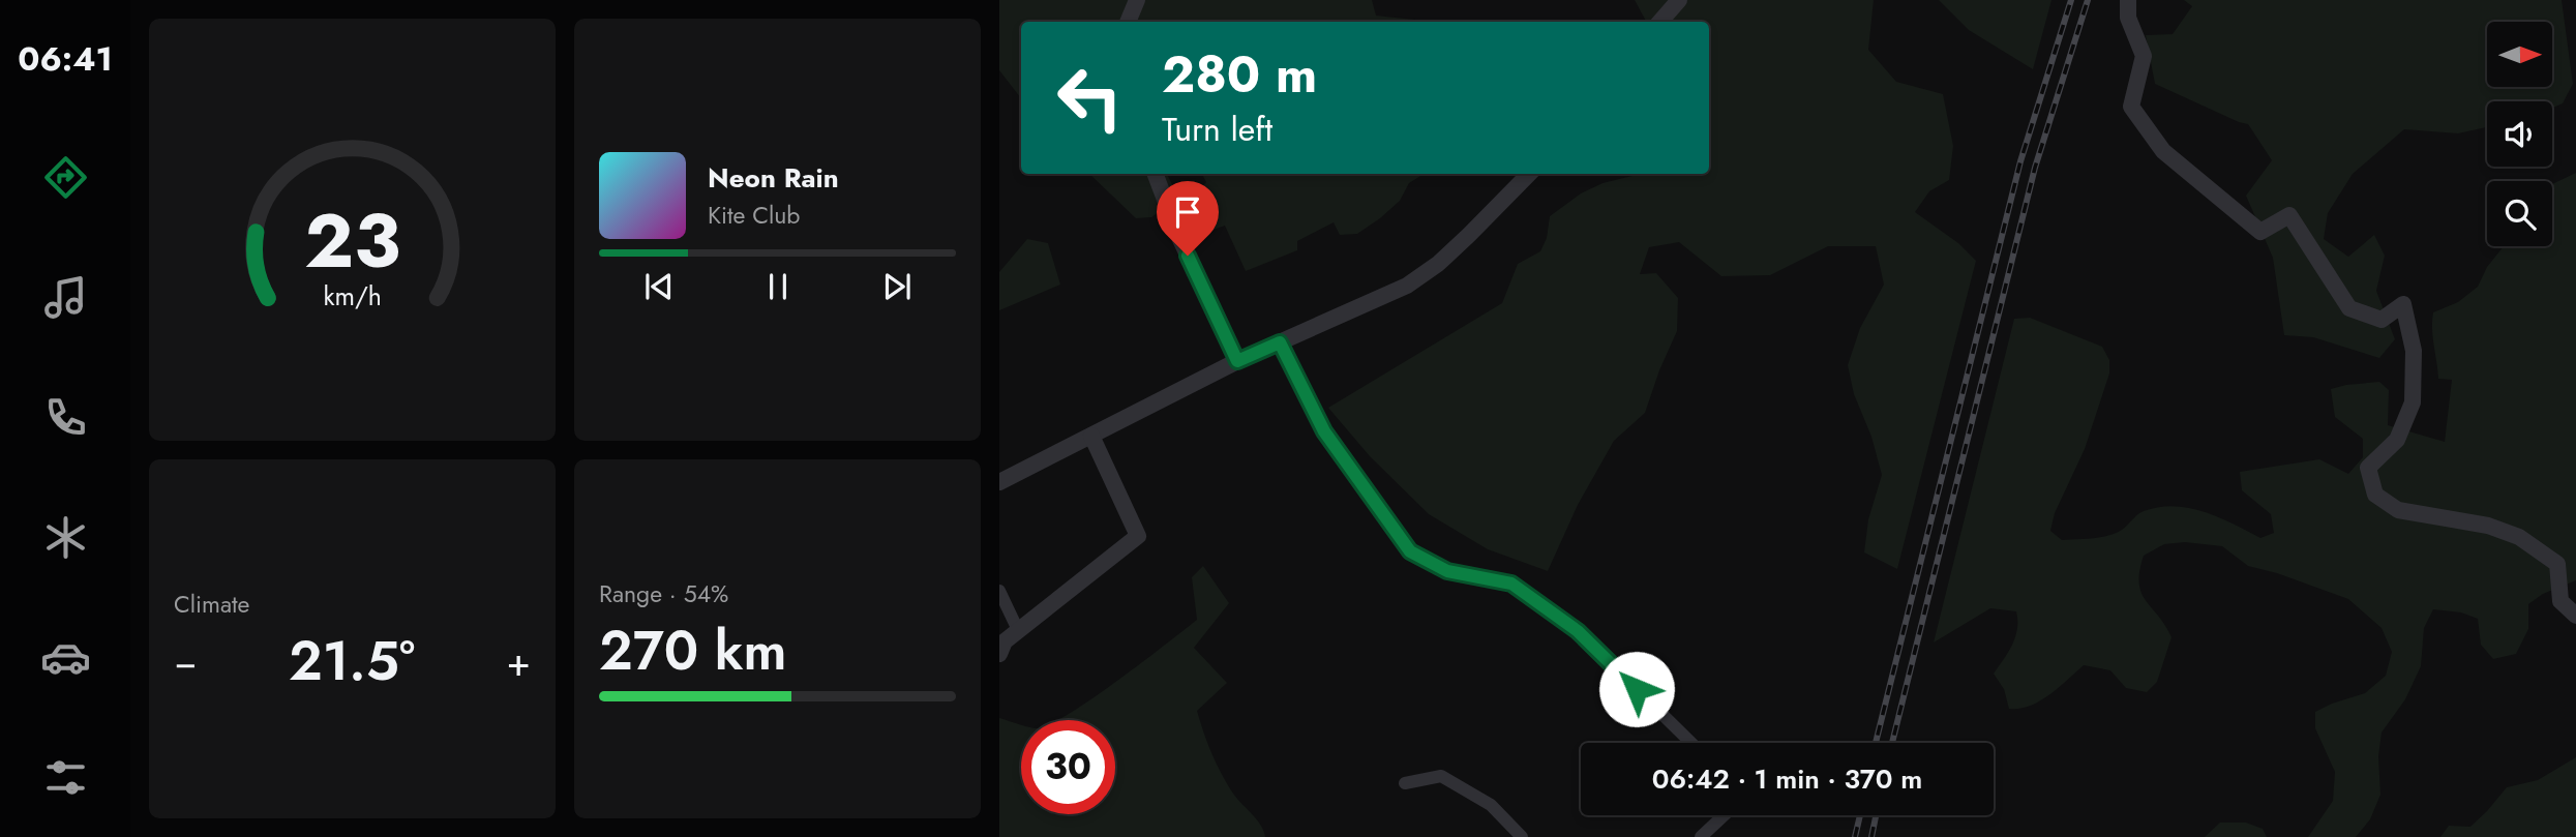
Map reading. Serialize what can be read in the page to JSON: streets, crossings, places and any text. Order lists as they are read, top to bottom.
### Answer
{
  "north": "right",
  "page": {
    "tabs": "06:41",
    "turn": ["280 m", "Turn left"],
    "song": ["Neon Rain", "Kite Club"],
    "tile": [
      "Climate",
      ["Range · 54%", "270 km"]
    ],
    "heat": ["−", "21.5°", "+"],
    "limit": "30",
    "trip": "06:42 · 1 min · 370 m",
    "gauge": ["23", "km/h"]
  }
}
